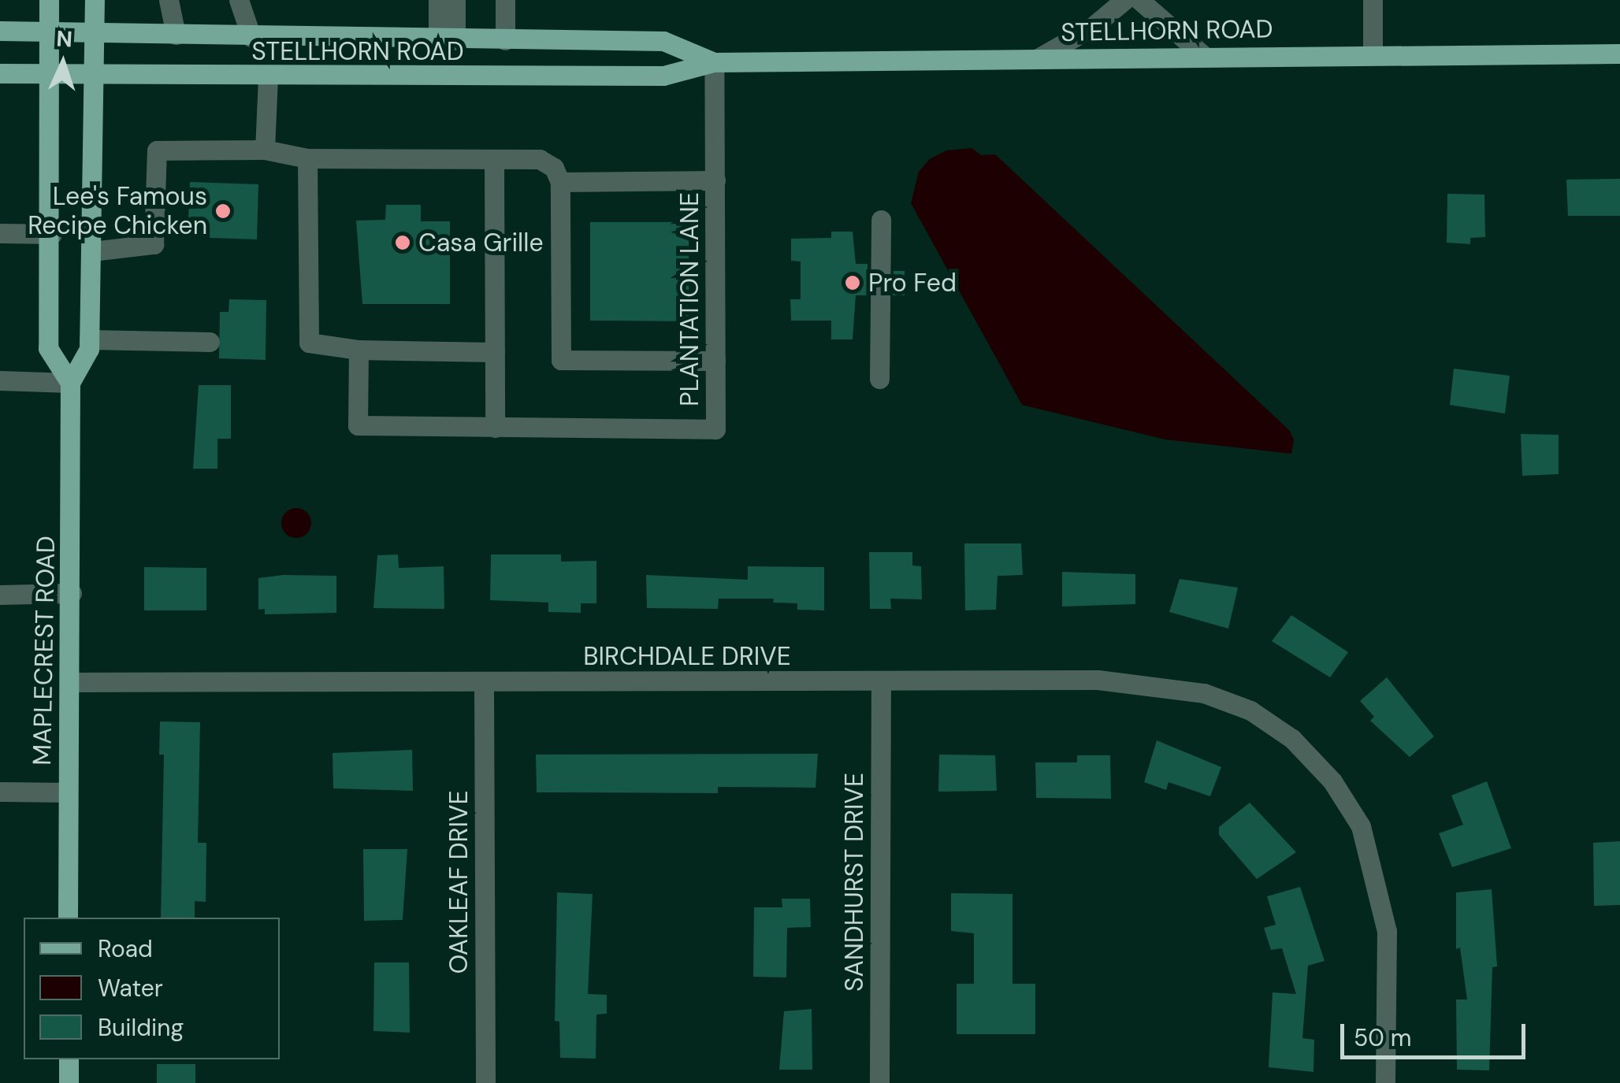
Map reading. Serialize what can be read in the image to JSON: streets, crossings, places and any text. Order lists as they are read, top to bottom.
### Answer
{
  "streets": {
    "main road": ["STELLHORN ROAD", "MAPLECREST ROAD"],
    "street": [
      "PLANTATION LANE",
      "BIRCHDALE DRIVE",
      "OAKLEAF DRIVE",
      "SANDHURST DRIVE"
    ]
  },
  "crossings": [
    ["STELLHORN ROAD", "PLANTATION LANE"],
    ["STELLHORN ROAD", "MAPLECREST ROAD"],
    ["MAPLECREST ROAD", "BIRCHDALE DRIVE"],
    ["BIRCHDALE DRIVE", "OAKLEAF DRIVE"],
    ["BIRCHDALE DRIVE", "SANDHURST DRIVE"]
  ],
  "places": ["Lee's Famous Recipe Chicken", "Casa Grille", "Pro Fed"],
  "legend": ["Road", "Water", "Building"],
  "scale_bar": "50 m",
  "north": "top"
}
